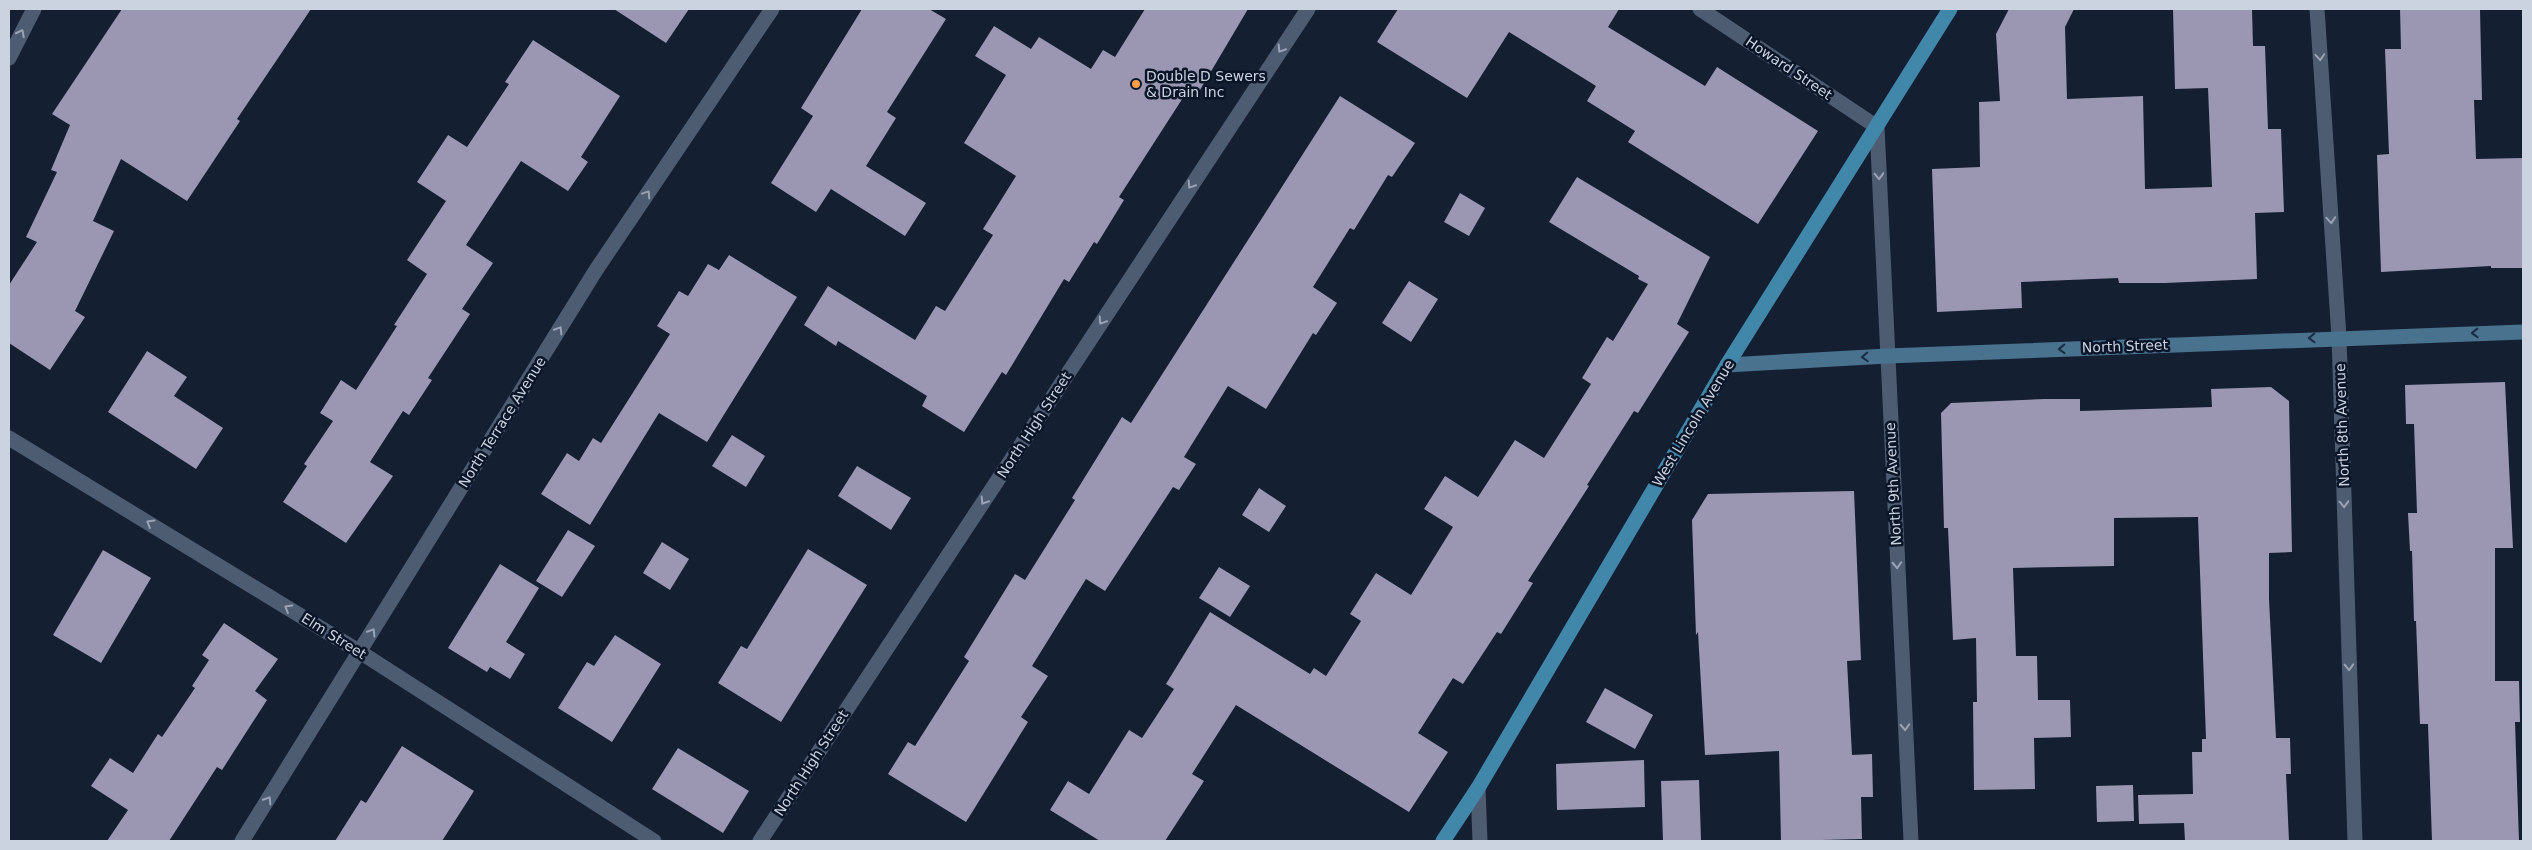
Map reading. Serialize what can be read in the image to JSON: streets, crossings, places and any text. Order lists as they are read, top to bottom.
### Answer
{
  "streets": {
    "main road": ["West Lincoln Avenue"],
    "street": [
      "Howard Street",
      "North Street",
      "North Terrace Avenue",
      "North High Street",
      "North 8th Avenue",
      "North 9th Avenue",
      "Elm Street"
    ]
  },
  "crossings": [
    ["Howard Street", "West Lincoln Avenue"],
    ["Howard Street", "North 9th Avenue"],
    ["North Street", "West Lincoln Avenue"],
    ["North Street", "North 8th Avenue"],
    ["North Street", "North 9th Avenue"],
    ["North Terrace Avenue", "Elm Street"],
    ["West Lincoln Avenue", "North 9th Avenue"]
  ],
  "one_way": [
    "North Street",
    "North Terrace Avenue",
    "North High Street",
    "North 8th Avenue",
    "North 9th Avenue",
    "Elm Street"
  ],
  "places": ["Double D Sewers & Drain Inc"]
}
